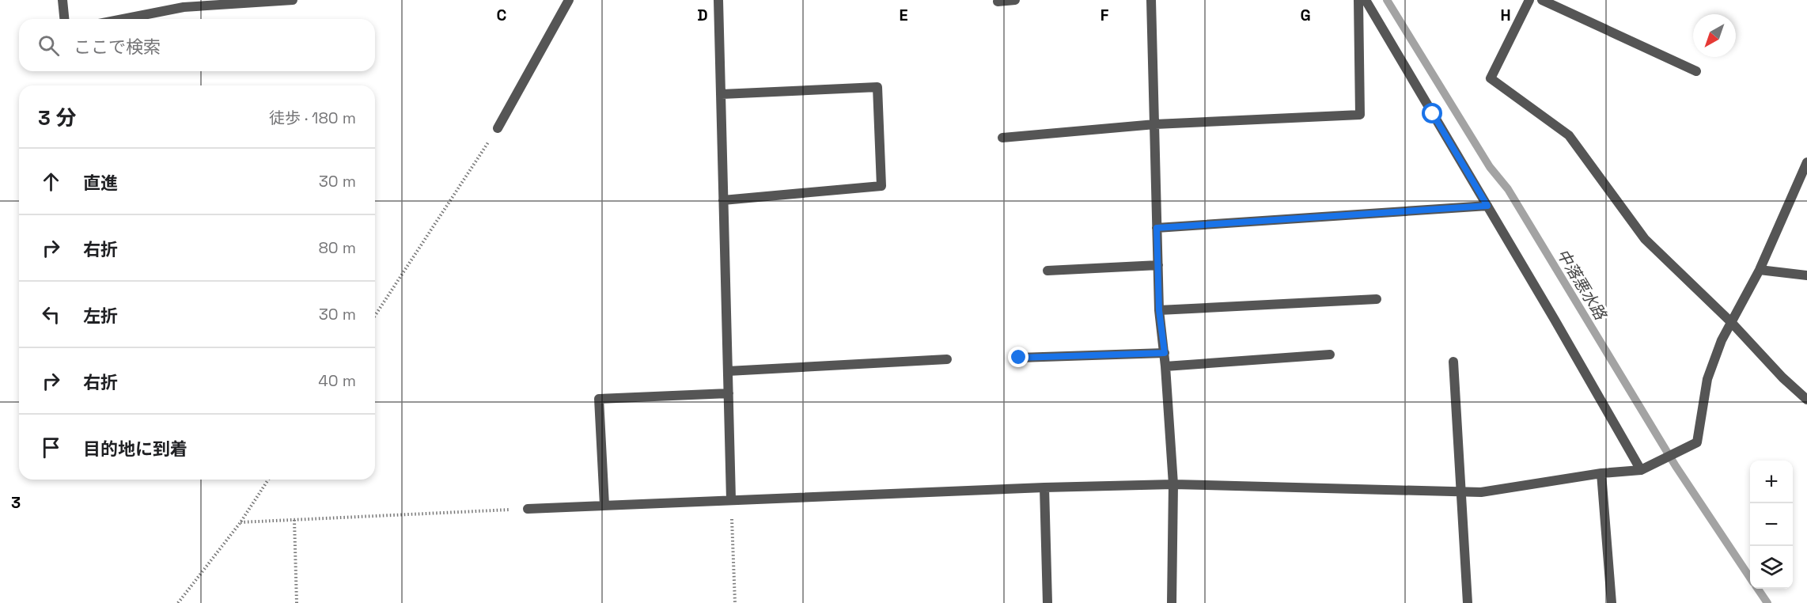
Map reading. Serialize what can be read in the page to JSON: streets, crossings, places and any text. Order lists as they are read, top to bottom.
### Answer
{
  "water": ["中落悪水路"],
  "north": "bottom left",
  "page": {
    "search": "ここで検索",
    "heading": ["3 分", "徒歩 · 180 m"],
    "list": [
      ["直進", "30 m"],
      ["右折", "80 m"],
      ["左折", "30 m"],
      ["右折", "40 m"],
      "目的地に到着"
    ],
    "map_buttons": ["+", "−"]
  },
  "grid": {
    "columns": [
      "C",
      "D",
      "E",
      "F",
      "G",
      "H"
    ],
    "rows": ["3"]
  }
}
